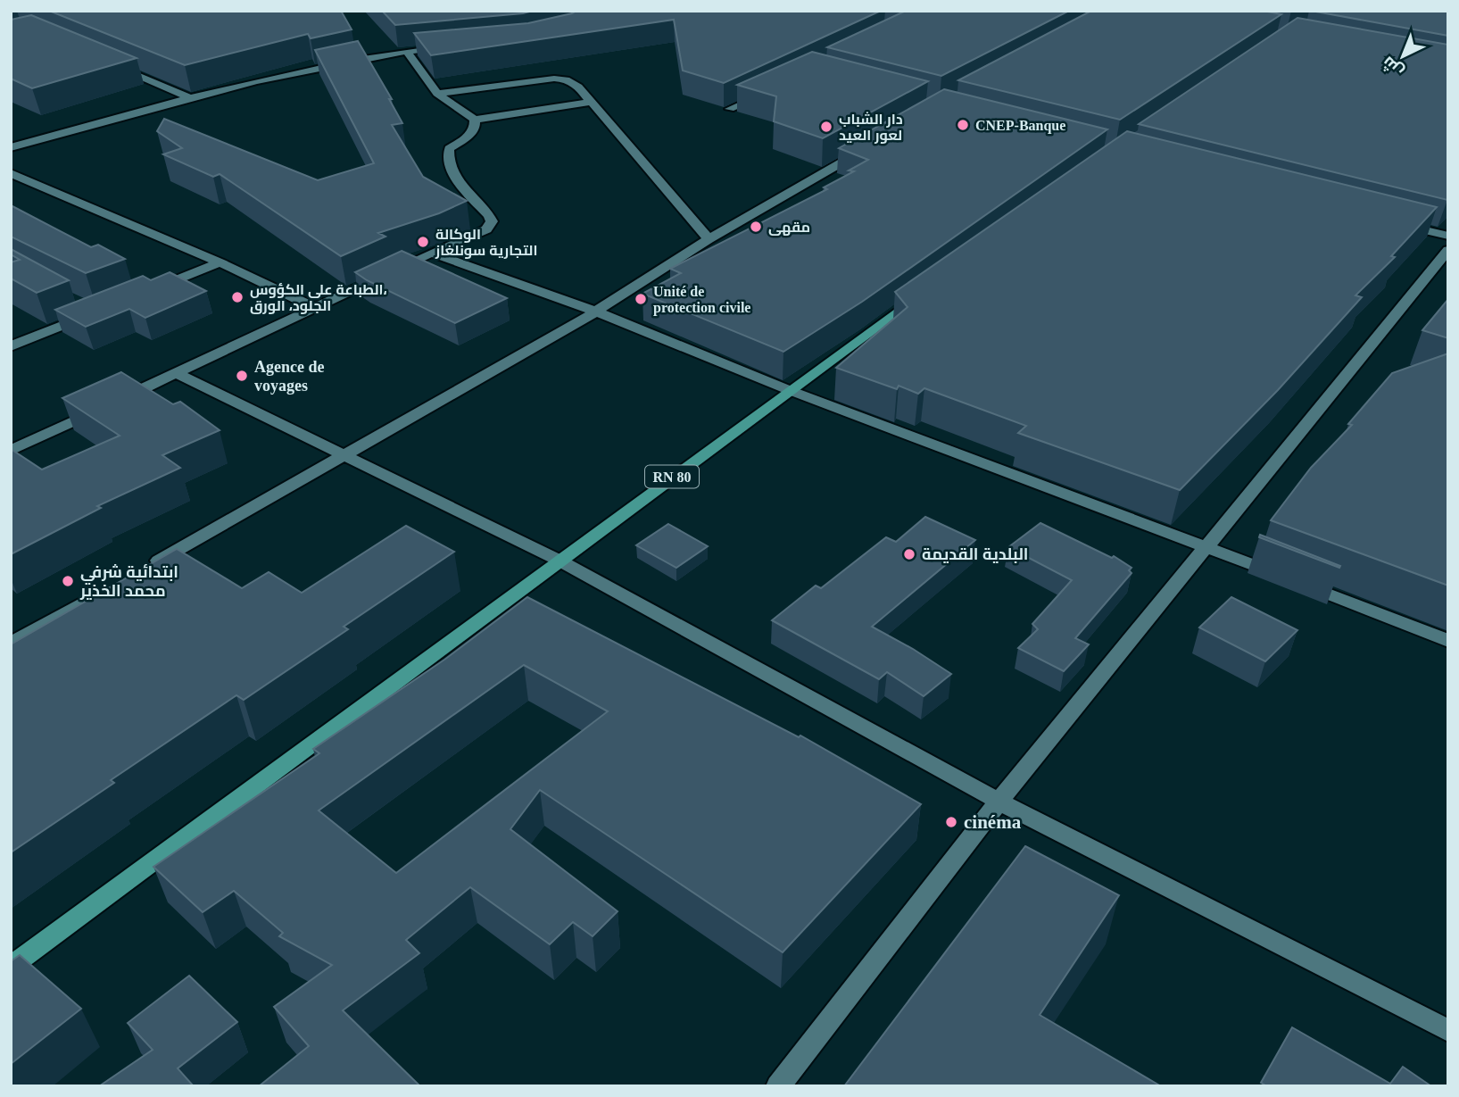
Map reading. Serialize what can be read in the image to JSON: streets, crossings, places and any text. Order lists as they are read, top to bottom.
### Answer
{
  "streets": {
    "main road": ["RN 80"]
  },
  "places": [
    "CNEP-Banque",
    "دار الشباب لعور العيد",
    "مقهى",
    "الوكالة التجارية سونلغاز",
    "الطباعة على الكؤوس، الجلود، الورق",
    "Unité de protection civile",
    "Agence de voyages",
    "البلدية القديمة",
    "ابتدائية شرفي محمد الخذير",
    "cinéma"
  ],
  "north": "bottom left"
}
